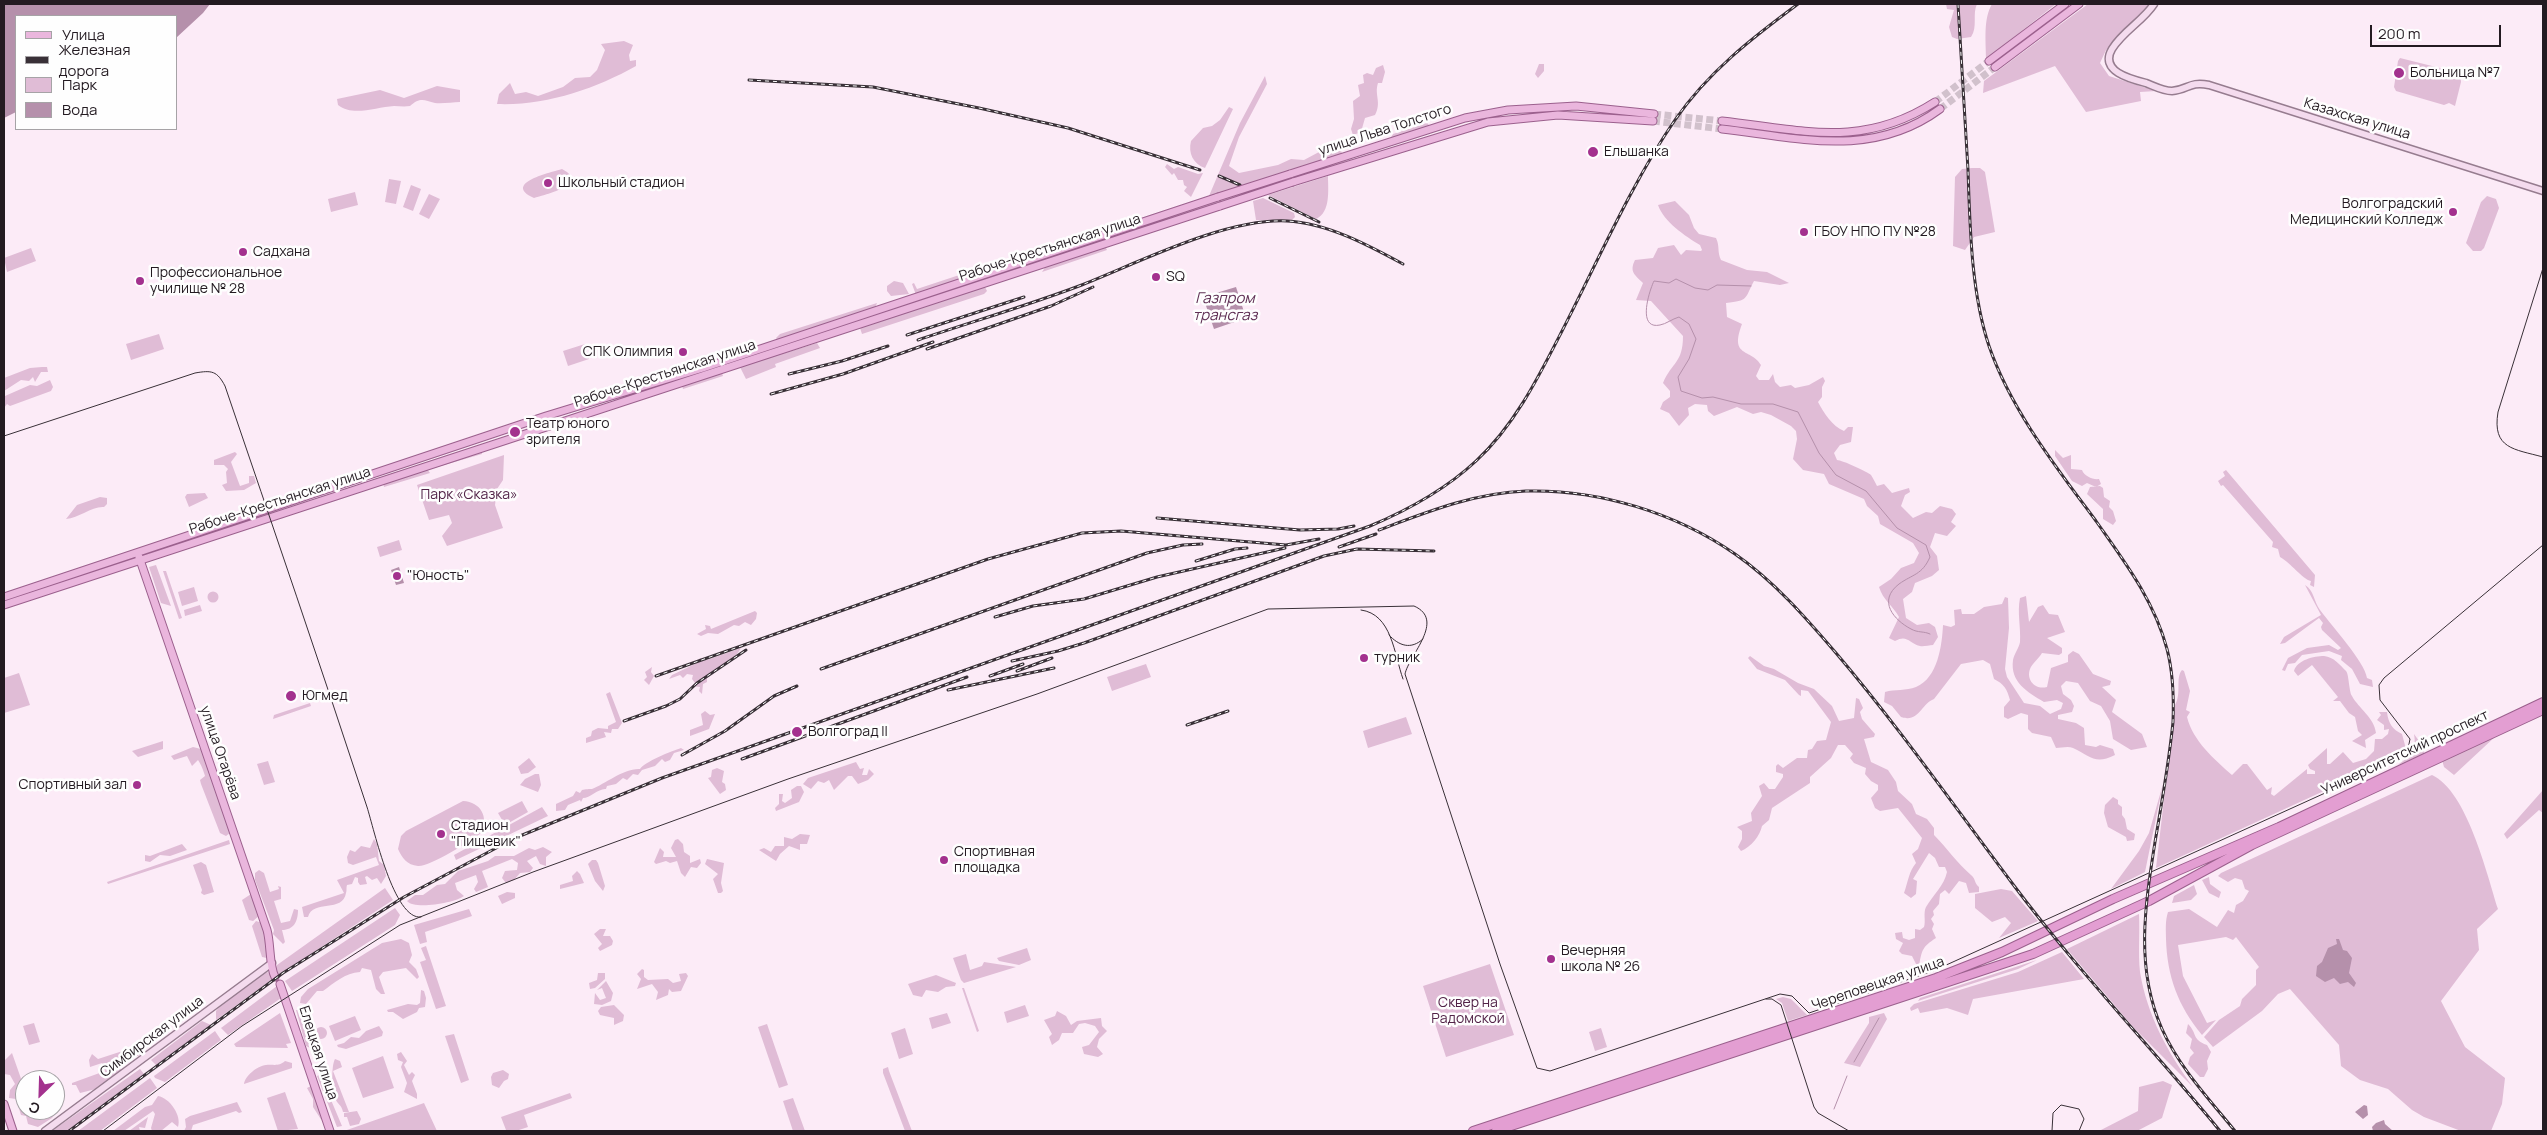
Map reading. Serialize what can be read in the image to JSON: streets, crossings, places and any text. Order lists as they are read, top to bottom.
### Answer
{
  "streets": {
    "highway": ["Университетский проспект", "Череповецкая улица"],
    "main road": [
      "Казахская улица",
      "улица Льва Толстого",
      "Рабоче-Крестьянская улица",
      "улица Огарёва",
      "Симбирская улица",
      "Елецкая улица"
    ]
  },
  "crossings": [
    ["улица Льва Толстого", "Рабоче-Крестьянская улица"],
    ["Рабоче-Крестьянская улица", "улица Огарёва"],
    ["улица Огарёва", "Симбирская улица"],
    ["Университетский проспект", "Череповецкая улица"]
  ],
  "water": ["Газпром трансгаз"],
  "parks": ["Парк «Сказка»", "Сквер на Радомской"],
  "places": [
    "Больница №7",
    "Ельшанка",
    "Школьный стадион",
    "Волгоградский Медицинский Колледж",
    "ГБОУ НПО ПУ №28",
    "Садхана",
    "SQ",
    "Профессиональное училище № 28",
    "СПК Олимпия",
    "Театр юного зрителя",
    "\"Юность\"",
    "турник",
    "Югмед",
    "Волгоград II",
    "Спортивный зал",
    "Стадион \"Пищевик\"",
    "Спортивная площадка",
    "Вечерняя школа № 26"
  ],
  "legend": [
    "Улица",
    "Железная дорога",
    "Парк",
    "Вода"
  ],
  "scale_bar": "200 m",
  "north": "bottom left"
}
